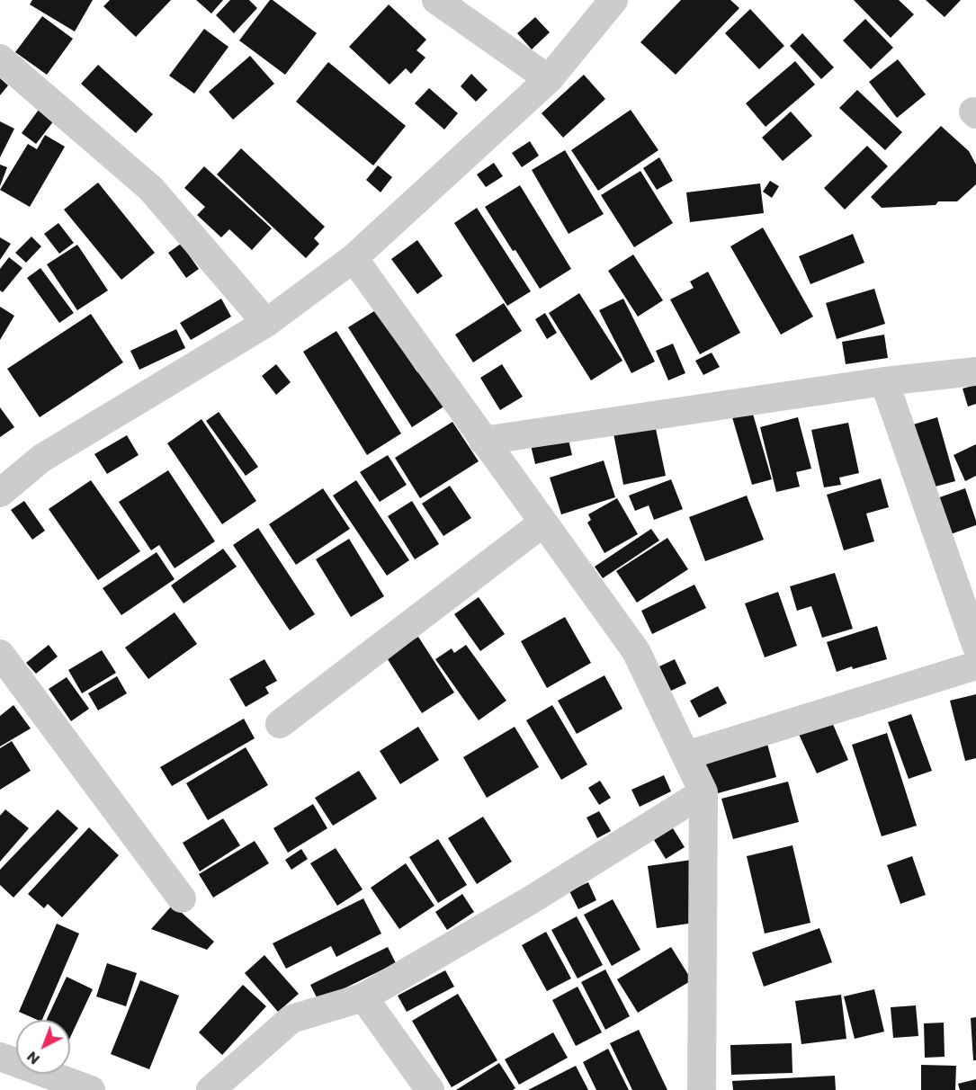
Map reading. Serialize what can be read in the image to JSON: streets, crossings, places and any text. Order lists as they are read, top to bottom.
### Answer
{
  "north": "bottom left"
}
